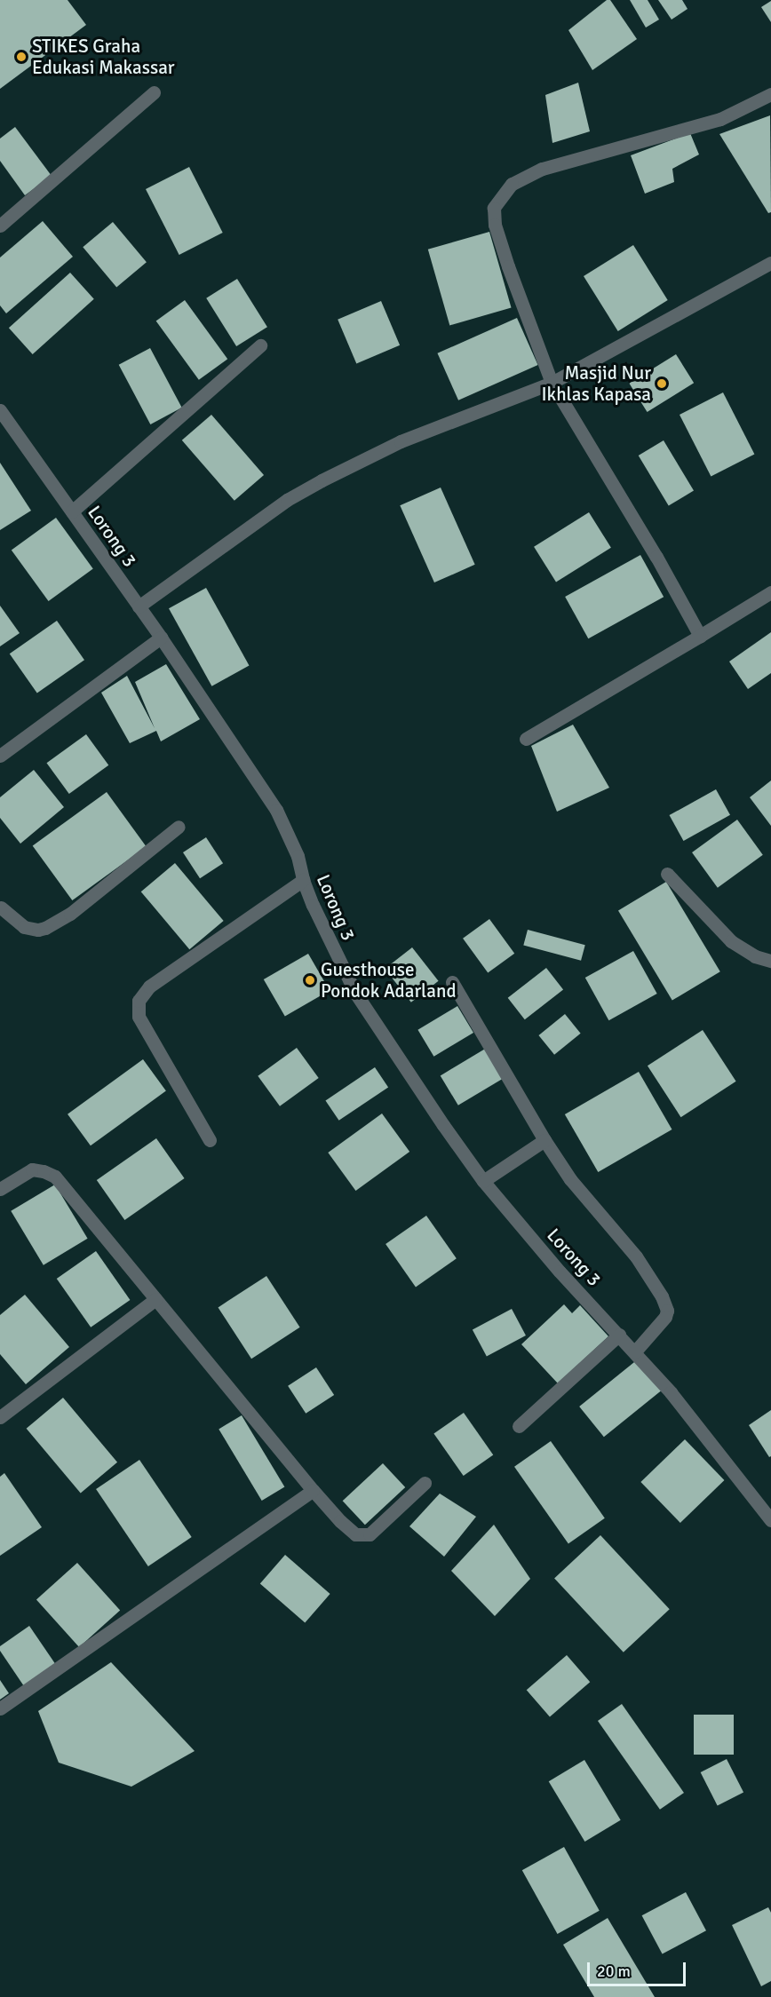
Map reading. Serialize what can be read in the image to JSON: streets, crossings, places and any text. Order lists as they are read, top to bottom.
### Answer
{
  "streets": {
    "street": ["Lorong 3"]
  },
  "places": ["STIKES Graha Edukasi Makassar", "Masjid Nur Ikhlas Kapasa", "Guesthouse Pondok Adarland"],
  "scale_bar": "20 m"
}
